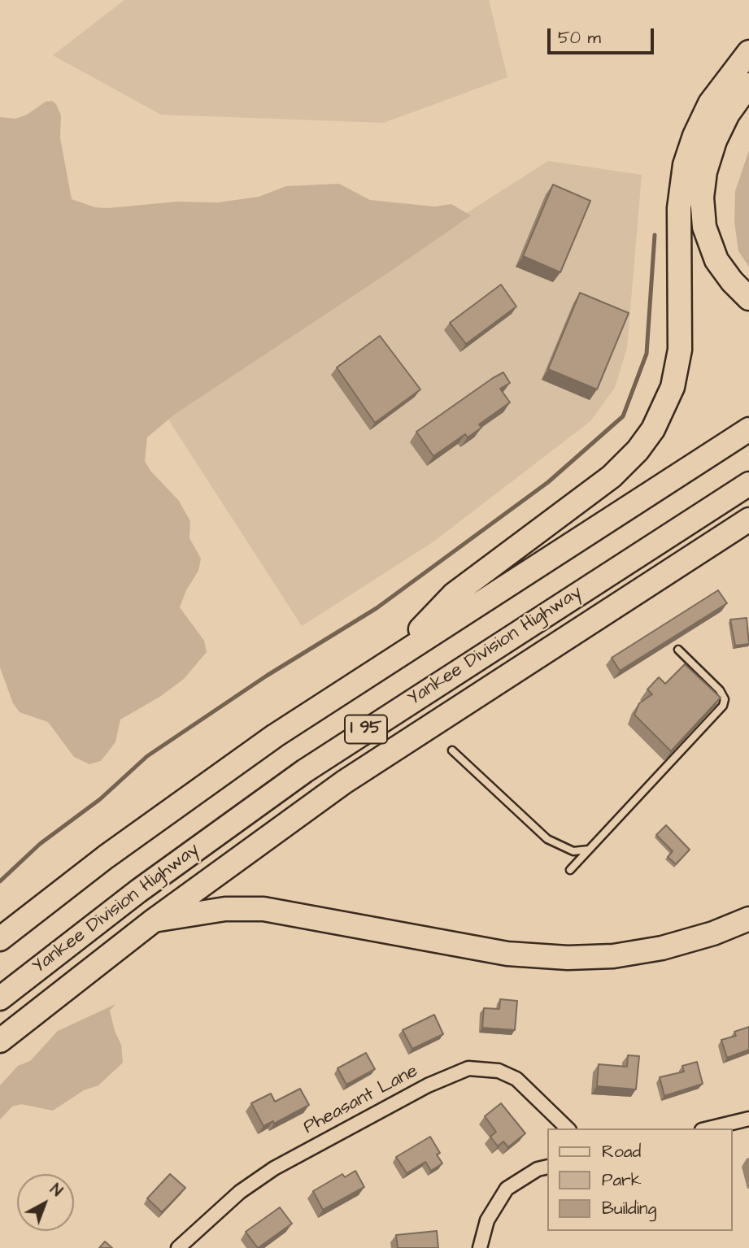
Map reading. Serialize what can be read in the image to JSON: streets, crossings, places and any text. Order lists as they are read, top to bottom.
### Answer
{
  "streets": {
    "highway": ["Yankee Division Highway", "I 95"],
    "street": ["Pheasant Lane"]
  },
  "legend": ["Road", "Park", "Building"],
  "scale_bar": "50 m",
  "north": "top right"
}
